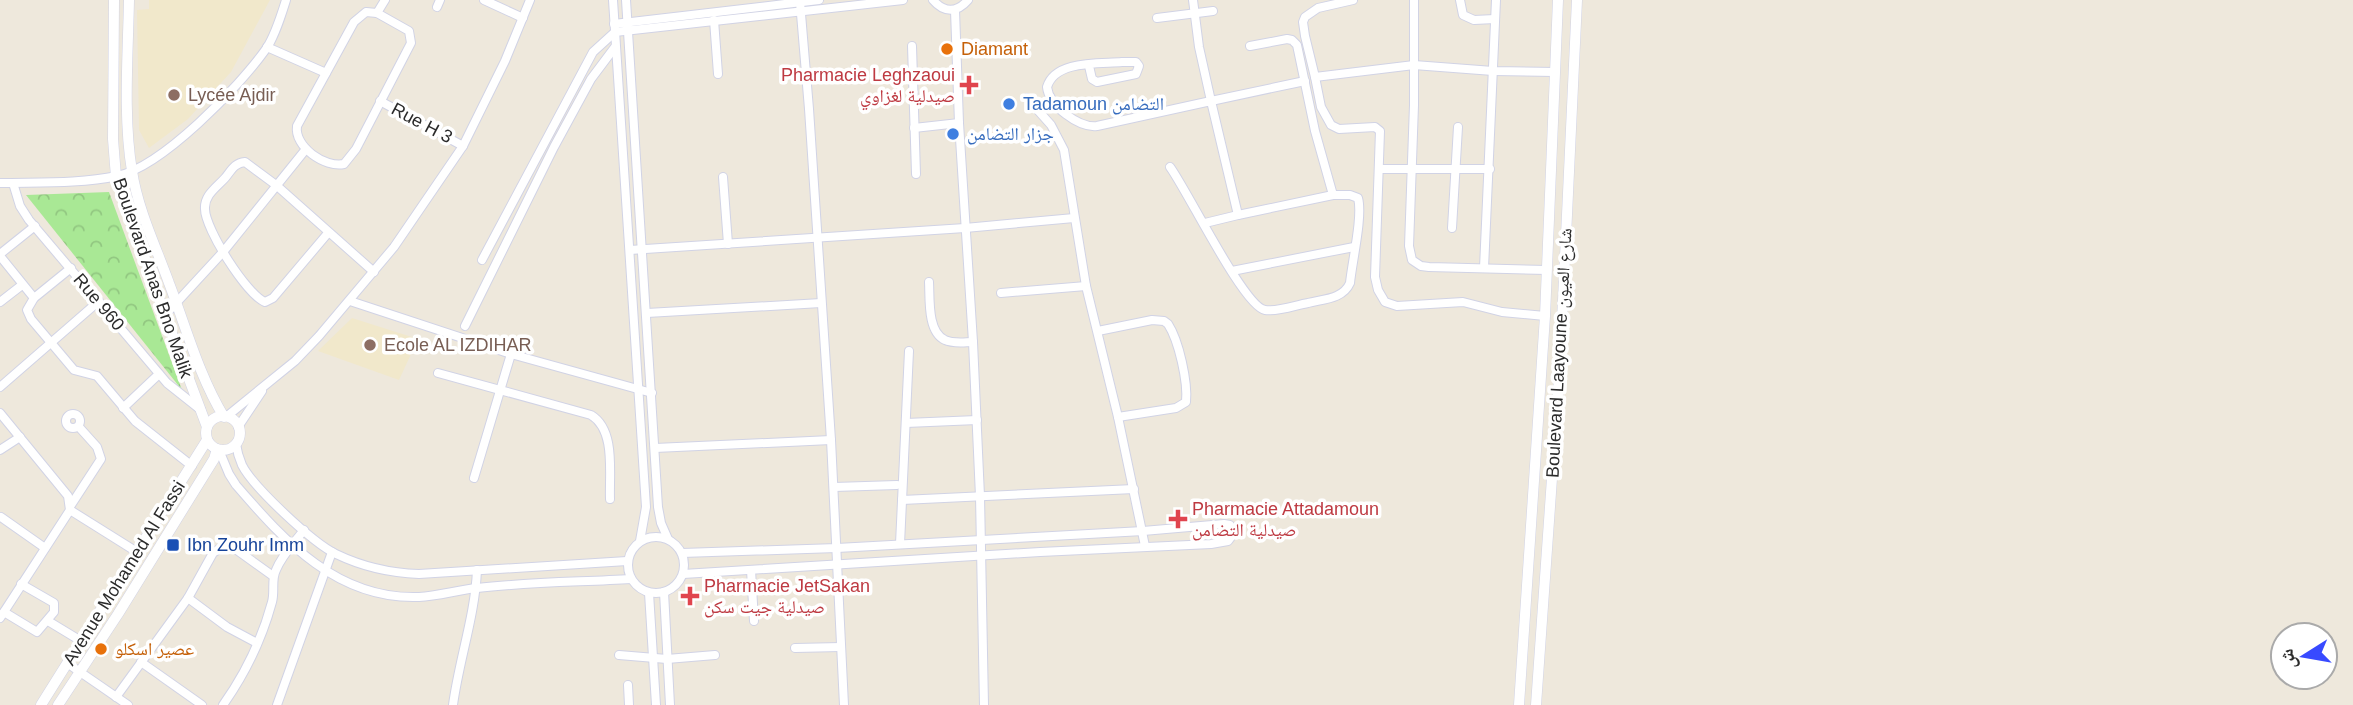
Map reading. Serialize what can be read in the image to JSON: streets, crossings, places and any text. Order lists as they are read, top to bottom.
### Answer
{
  "streets": {
    "street": [
      "Rue H 3",
      "Boulevard Anas Bno Malik",
      "Rue 960",
      "Boulevard Laayoune شارع العيون",
      "Avenue Mohamed Al Fassi"
    ]
  },
  "crossings": [
    ["Boulevard Anas Bno Malik", "Rue 960"],
    ["Boulevard Anas Bno Malik", "Avenue Mohamed Al Fassi"]
  ],
  "places": {
    "other": [
      "Diamant",
      "Lycée Ajdir",
      "Tadamoun التضامن",
      "جزار التضامن",
      "Ecole AL IZDIHAR",
      "عصير اسكلو"
    ],
    "health": ["Pharmacie Leghzaoui صيدلية لغزاوي", "Pharmacie Attadamoun صيدلية التضامن", "Pharmacie JetSakan صيدلية جيت سكن"],
    "transit": ["Ibn Zouhr Imm"]
  },
  "north": "left"
}
